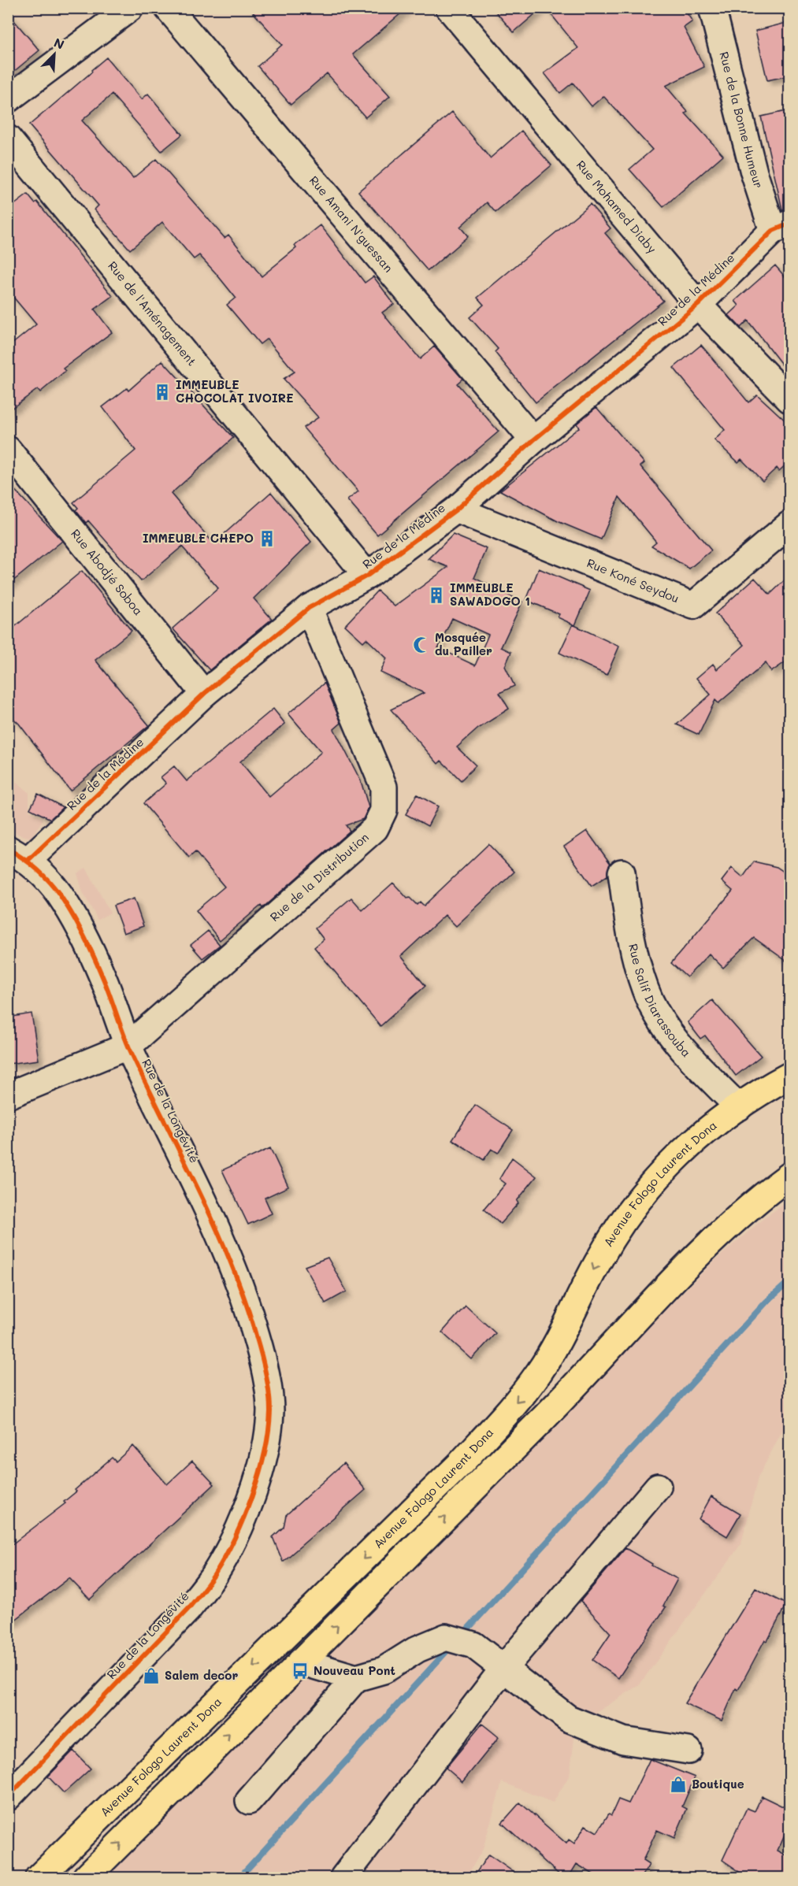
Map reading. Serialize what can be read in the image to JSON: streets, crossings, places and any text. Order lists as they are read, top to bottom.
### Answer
{
  "streets": {
    "main road": ["Avenue Fologo Laurent Dona"],
    "street": [
      "Rue de la Bonne Humeur",
      "Rue Mohamed Diaby",
      "Rue Amani N'guessan",
      "Rue de la Médine",
      "Rue de l'Aménagement",
      "Rue Abodjé Soboa",
      "Rue Koné Seydou",
      "Rue de la Distribution",
      "Rue Salif Diarassouba",
      "Rue de la Longévité"
    ]
  },
  "crossings": [
    ["Rue de la Bonne Humeur", "Rue de la Médine"],
    ["Rue Mohamed Diaby", "Rue de la Médine"],
    ["Rue Amani N'guessan", "Rue de la Médine"],
    ["Rue de la Médine", "Rue de l'Aménagement"],
    ["Rue de la Médine", "Rue Abodjé Soboa"],
    ["Rue de la Médine", "Rue Koné Seydou"],
    ["Rue de la Médine", "Rue de la Distribution"],
    ["Rue de la Médine", "Rue de la Longévité"],
    ["Rue de la Distribution", "Rue de la Longévité"],
    ["Rue Salif Diarassouba", "Avenue Fologo Laurent Dona"]
  ],
  "places": {
    "building": ["IMMEUBLE CHOCOLAT IVOIRE", "IMMEUBLE CHEPO", "IMMEUBLE SAWADOGO 1"],
    "mosque": ["Mosquée du Pailler"],
    "bus stop": ["Nouveau Pont"],
    "shop": ["Salem decor", "Boutique"]
  },
  "north": "top right"
}
